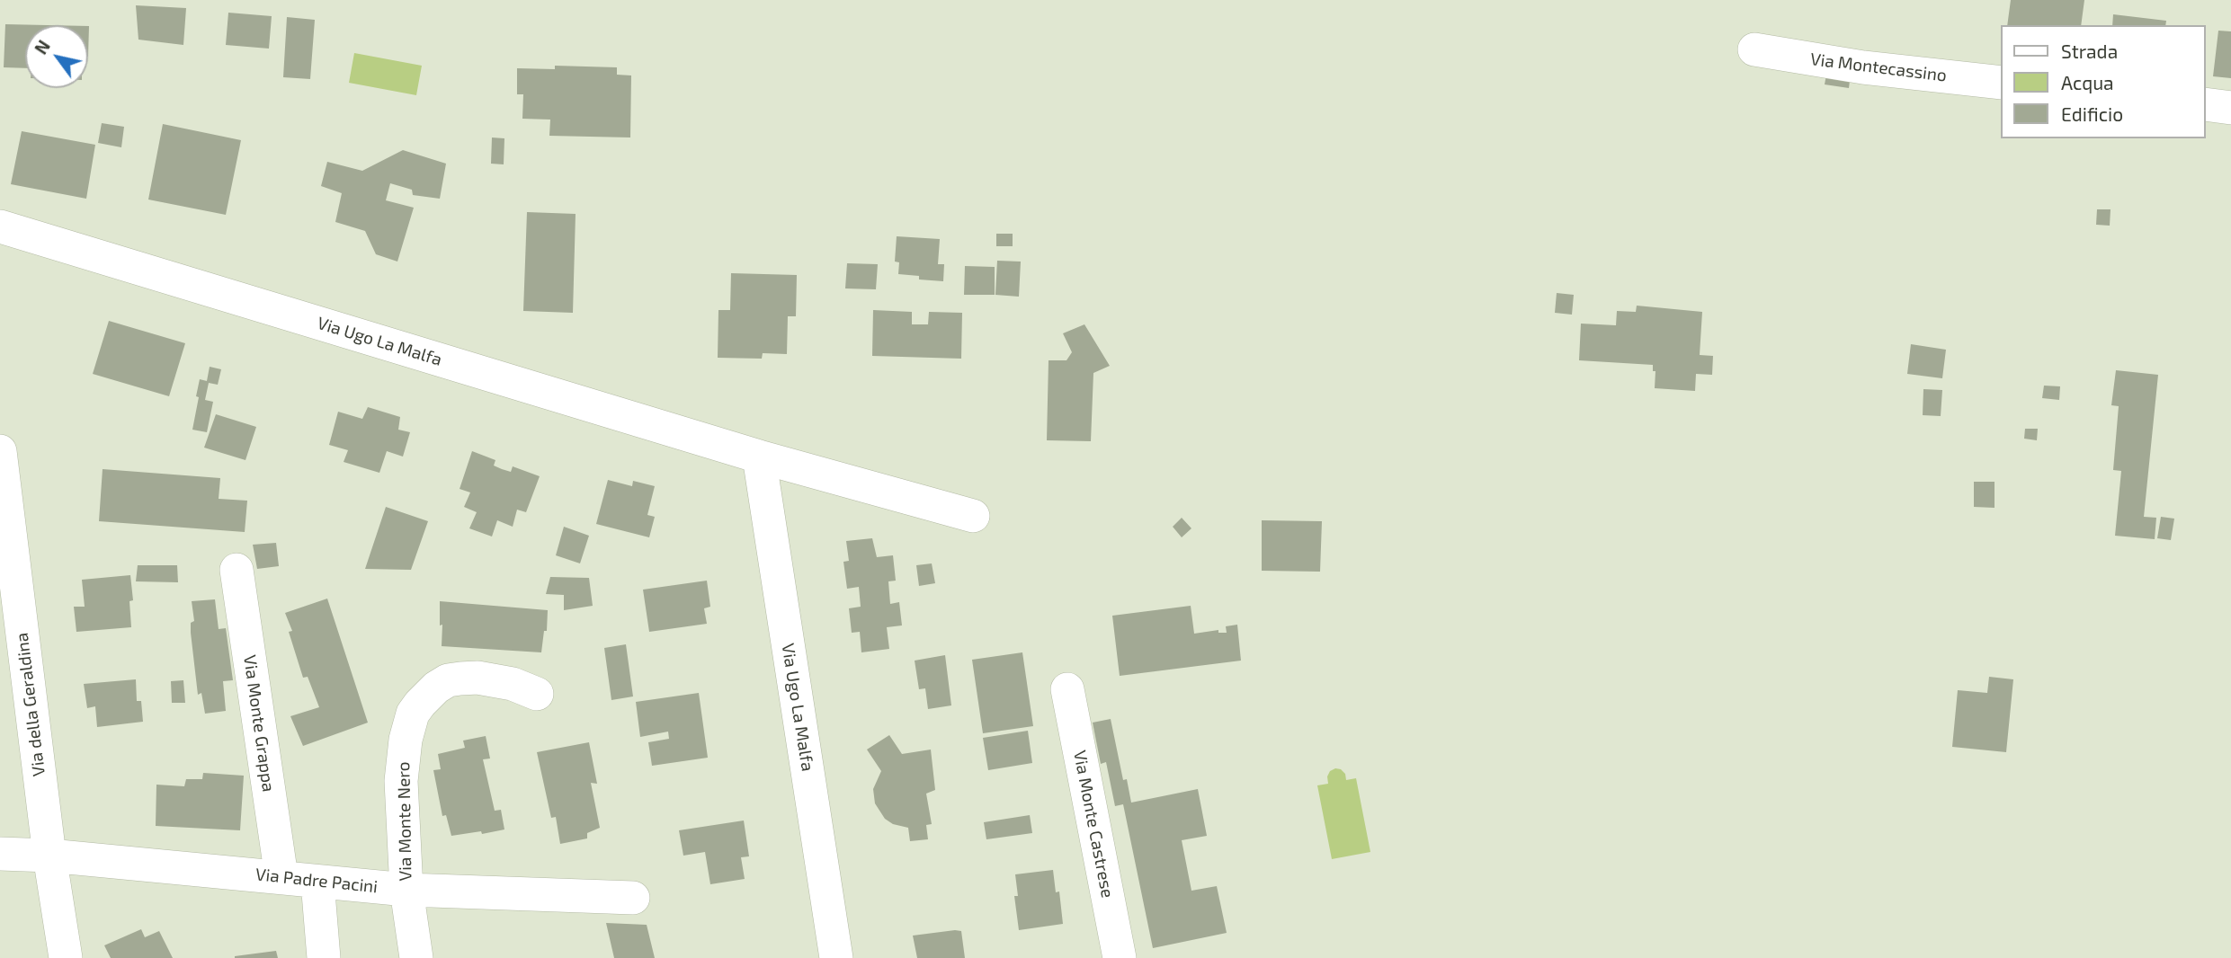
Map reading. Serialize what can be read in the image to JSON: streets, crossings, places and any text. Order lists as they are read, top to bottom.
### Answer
{
  "streets": {
    "street": [
      "Via Montecassino",
      "Via Ugo La Malfa",
      "Via della Geraldina",
      "Via Monte Grappa",
      "Via Monte Nero",
      "Via Monte Castrese",
      "Via Padre Pacini"
    ]
  },
  "crossings": [
    ["Via della Geraldina", "Via Padre Pacini"],
    ["Via Monte Grappa", "Via Padre Pacini"],
    ["Via Monte Nero", "Via Padre Pacini"]
  ],
  "legend": ["Strada", "Acqua", "Edificio"],
  "north": "top left"
}
